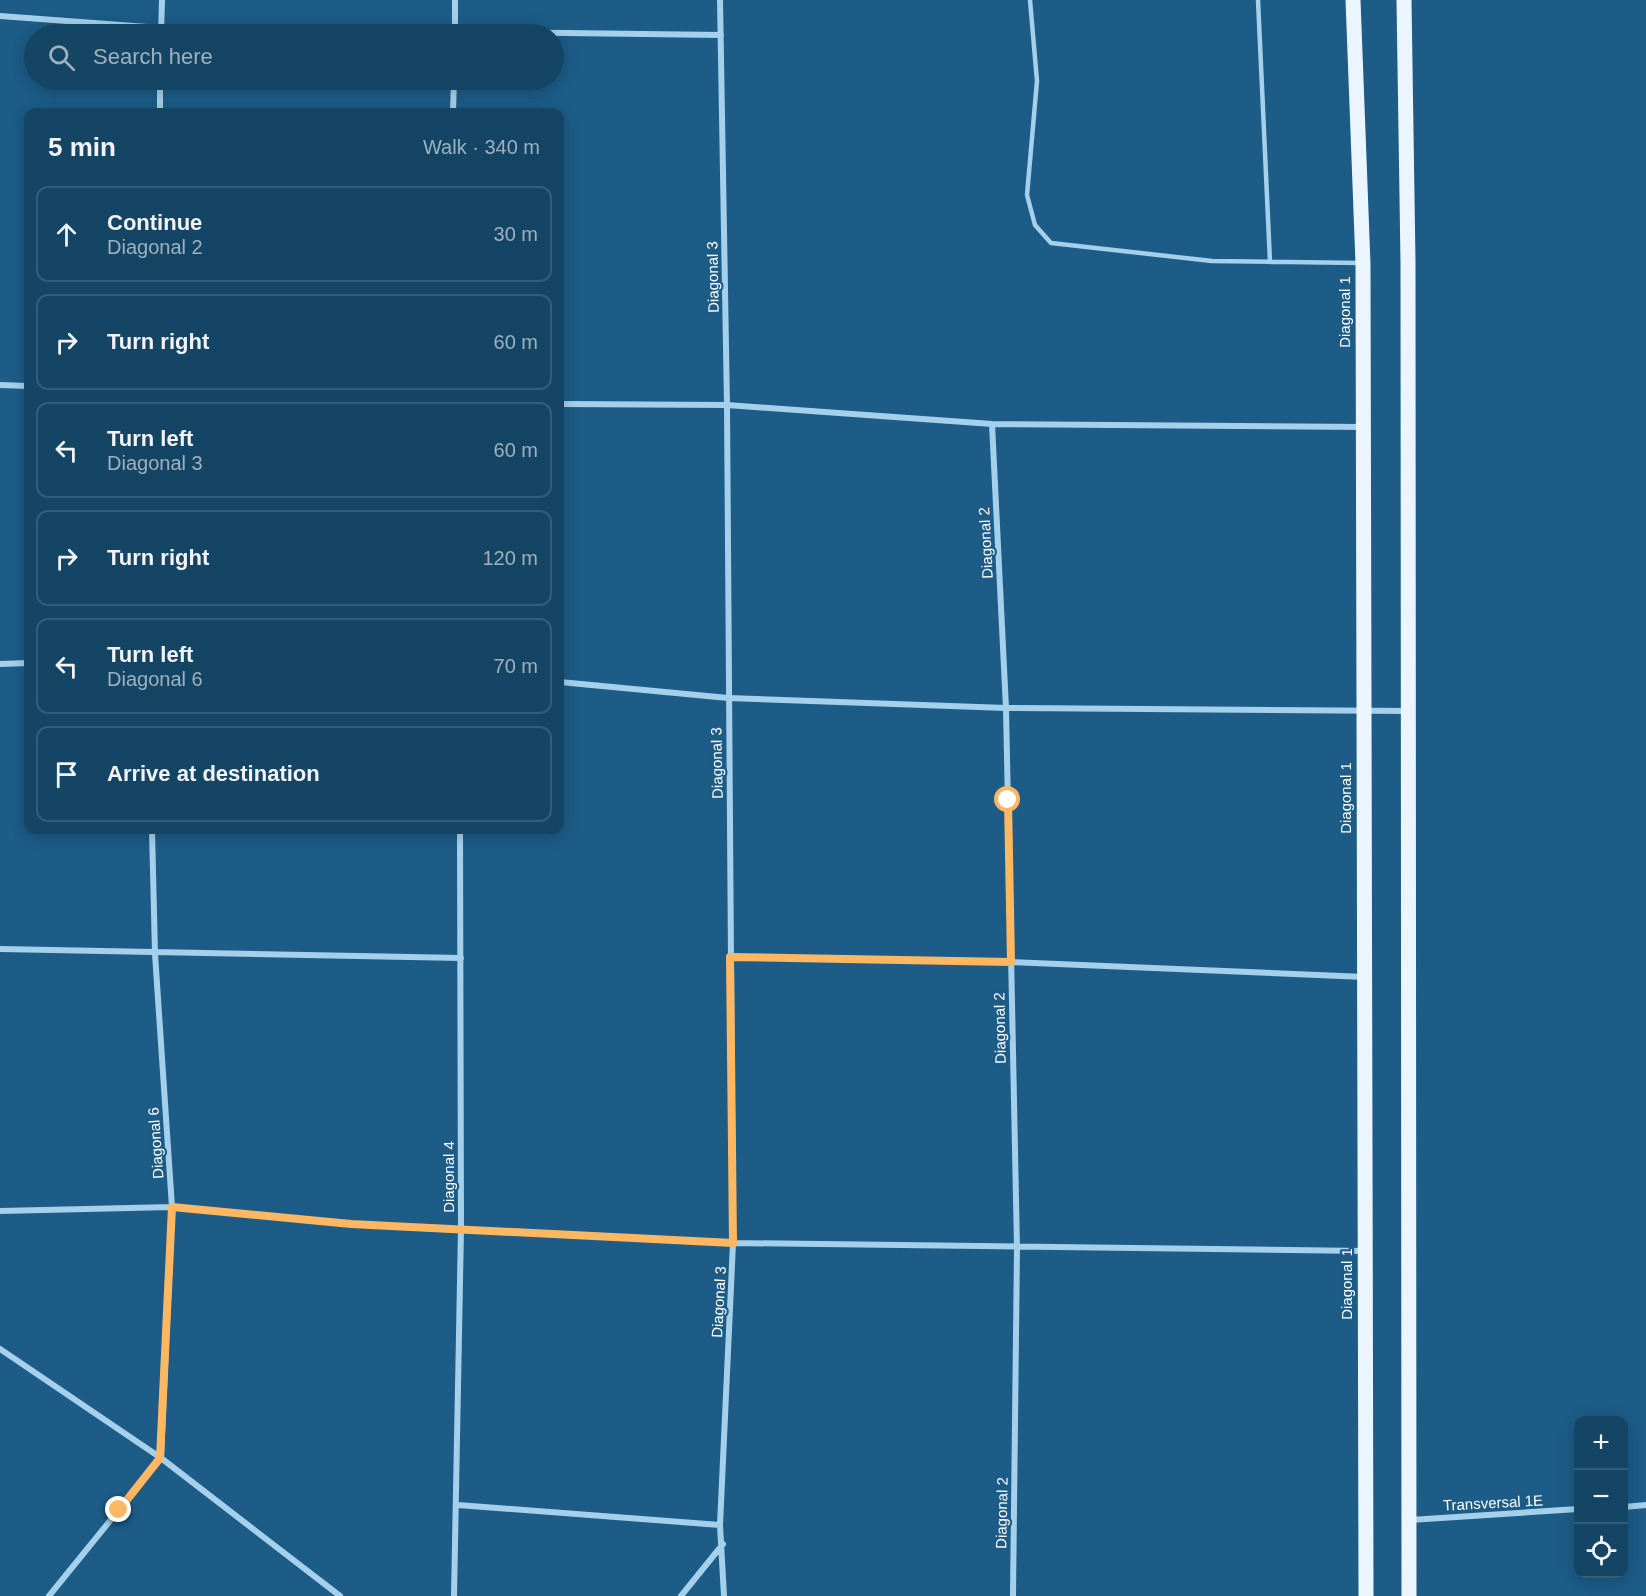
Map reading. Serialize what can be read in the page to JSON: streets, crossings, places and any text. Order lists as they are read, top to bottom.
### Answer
{
  "streets": {
    "main road": ["Diagonal 1"],
    "street": [
      "Diagonal 3",
      "Diagonal 2",
      "Diagonal 6",
      "Diagonal 4",
      "Transversal 1E"
    ]
  },
  "page": {
    "search": "Search here",
    "heading": ["5 min", "Walk · 340 m"],
    "list": [
      ["Continue", "Diagonal 2", "30 m"],
      ["Turn right", "60 m"],
      ["Turn left", "Diagonal 3", "60 m"],
      ["Turn right", "120 m"],
      ["Turn left", "Diagonal 6", "70 m"],
      "Arrive at destination"
    ],
    "map_buttons": ["+", "−"]
  }
}
